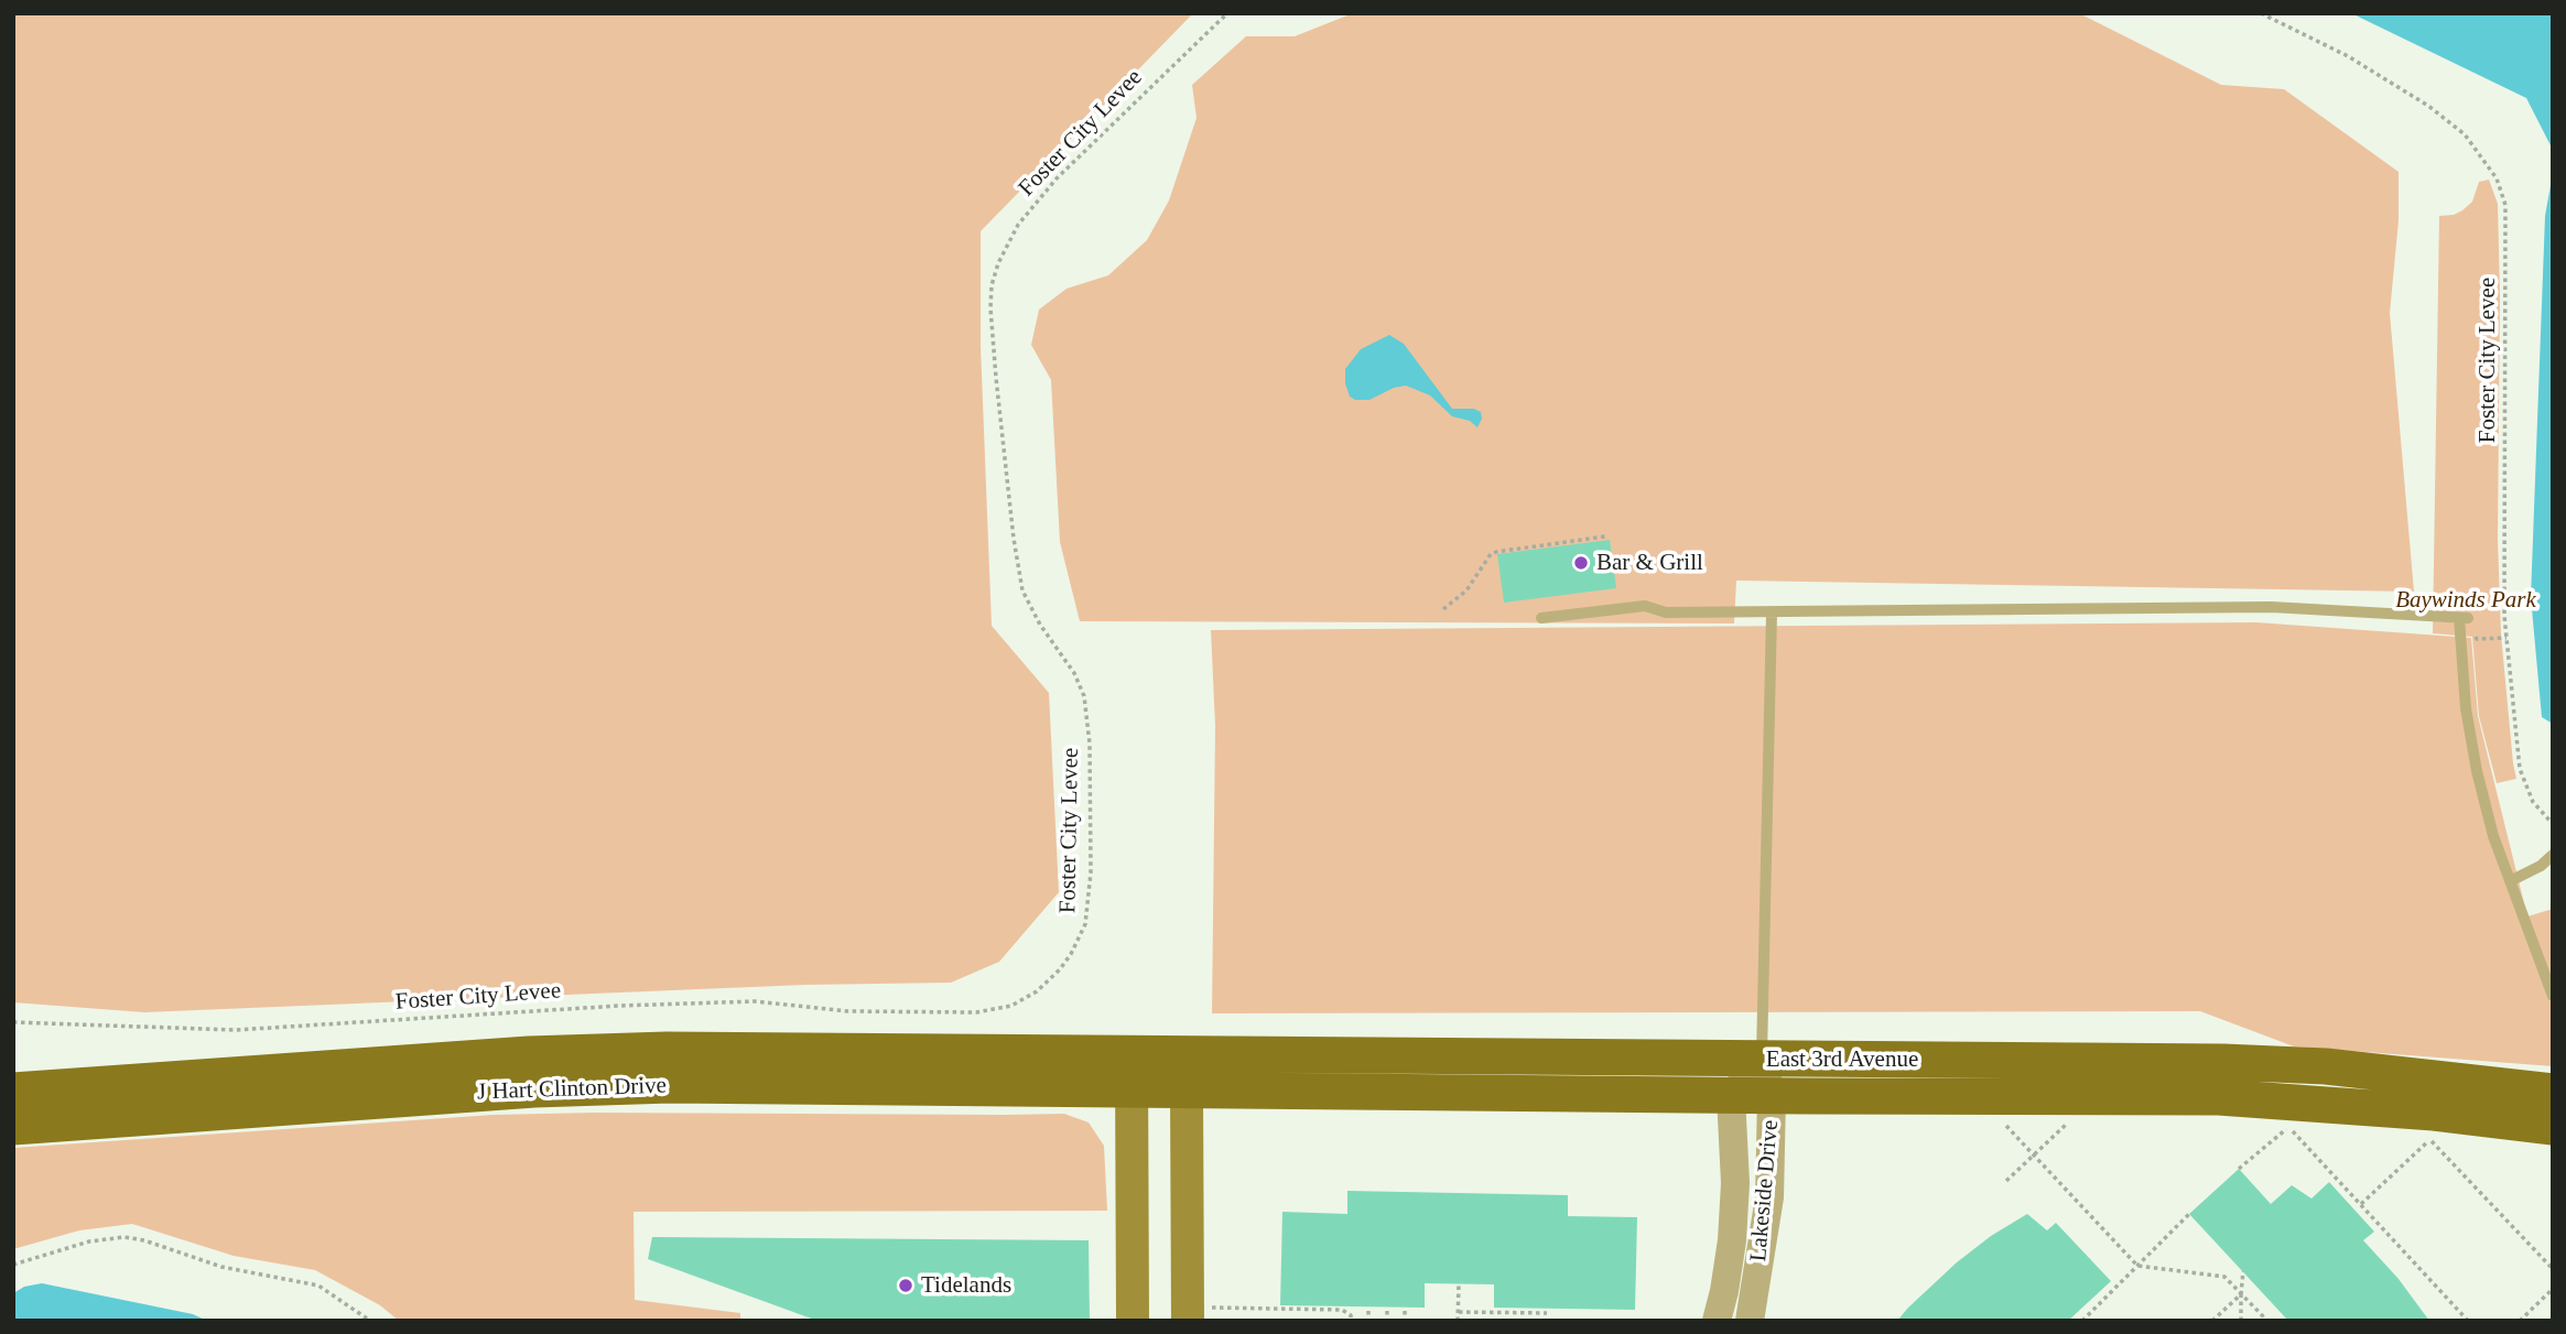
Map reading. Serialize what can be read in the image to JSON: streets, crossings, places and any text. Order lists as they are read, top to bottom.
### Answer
{
  "streets": {
    "main road": ["East 3rd Avenue", "J Hart Clinton Drive"],
    "street": ["Lakeside Drive"],
    "path": ["Foster City Levee"]
  },
  "crossings": [
    ["East 3rd Avenue", "J Hart Clinton Drive"],
    ["East 3rd Avenue", "Lakeside Drive"]
  ],
  "parks": ["Baywinds Park"],
  "places": ["Bar & Grill", "Tidelands"]
}
